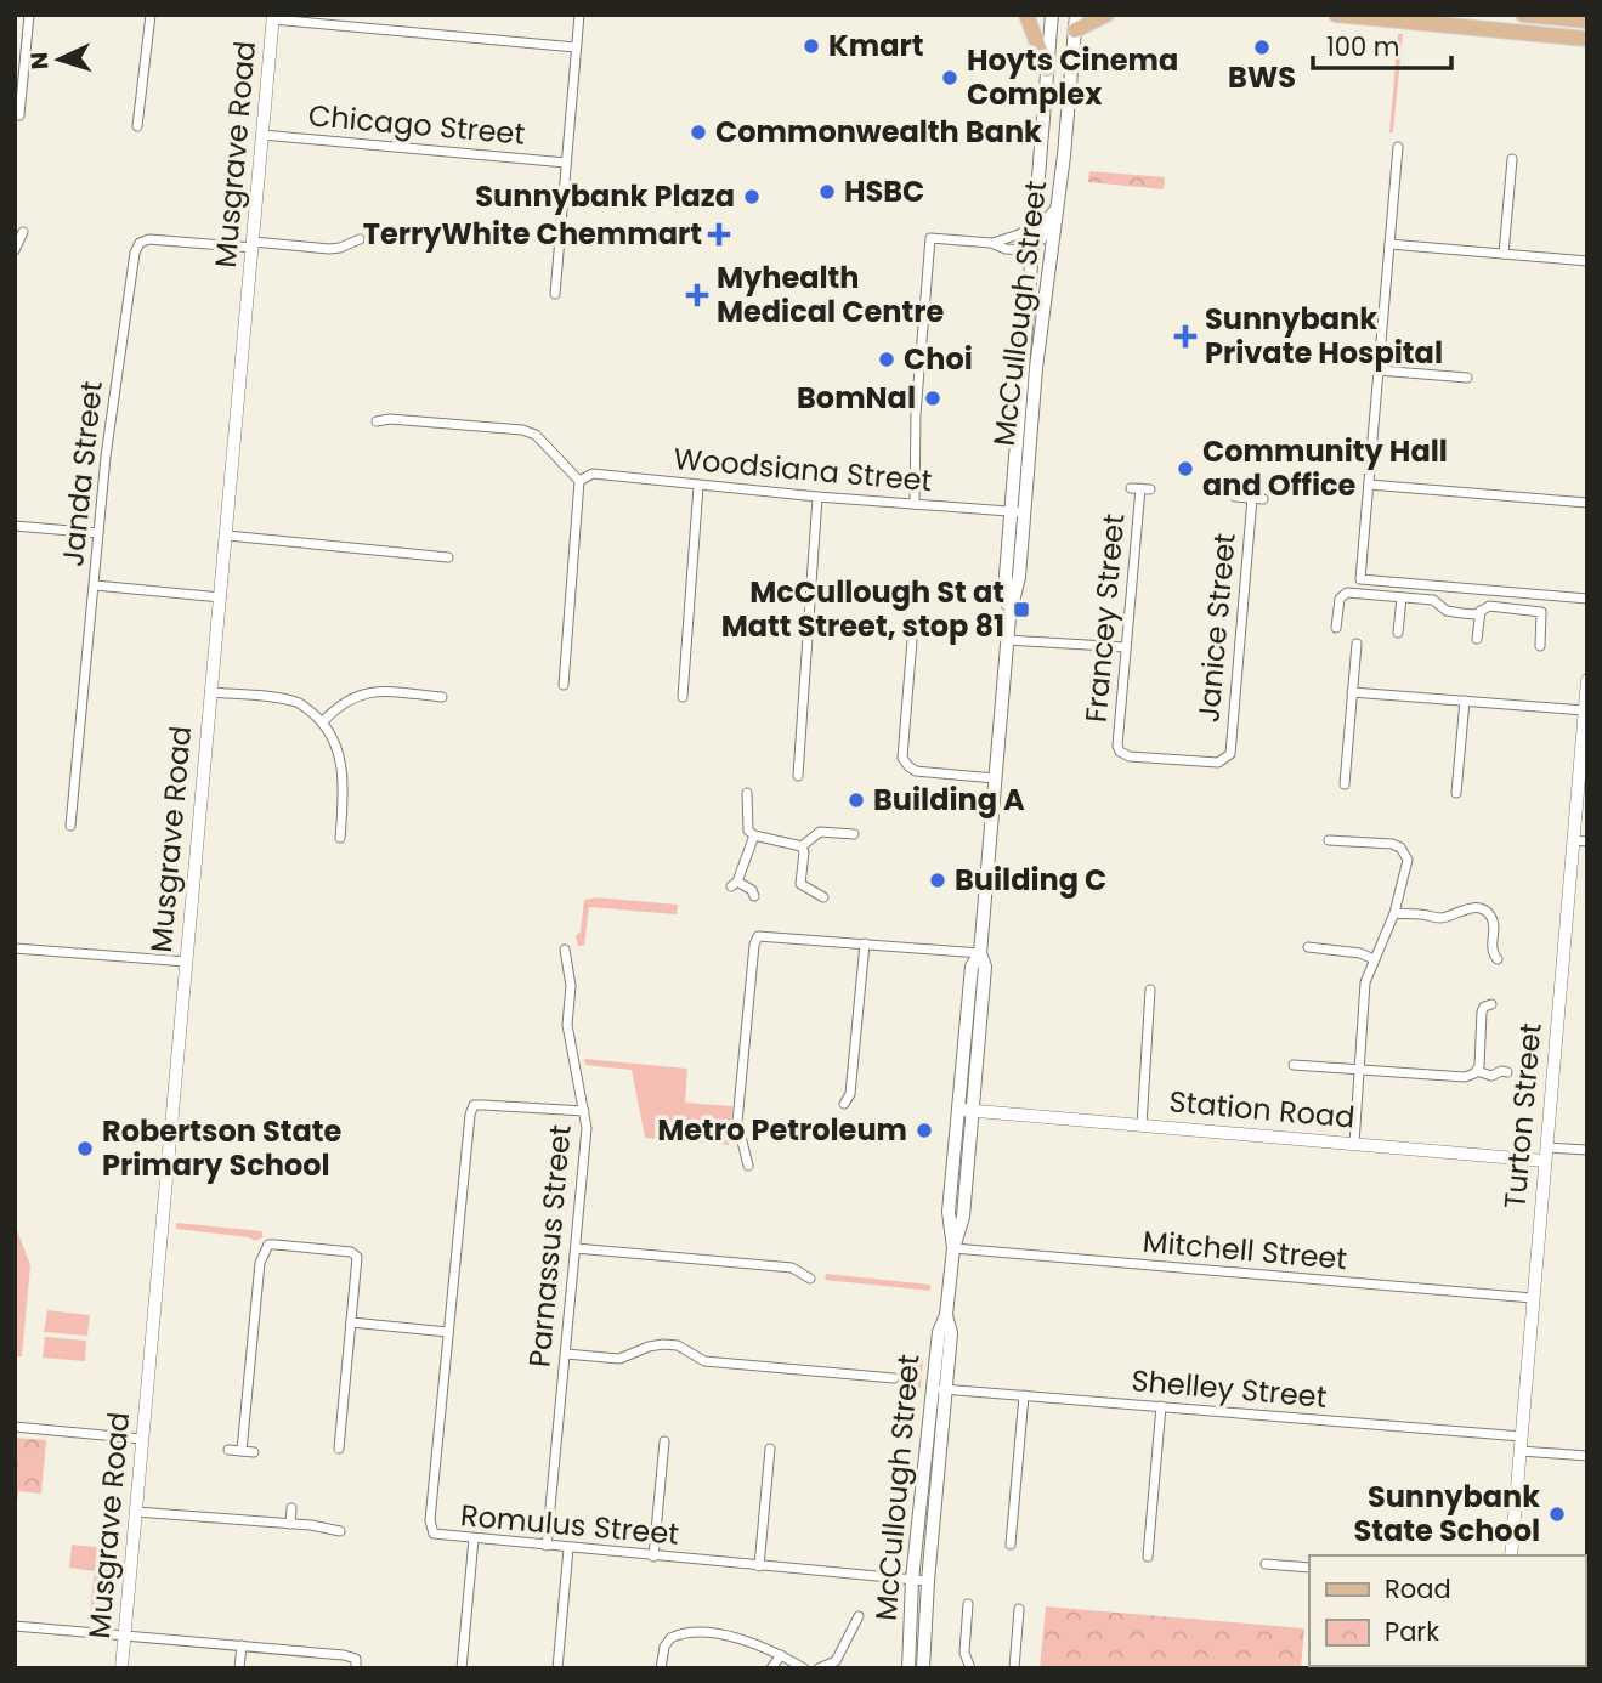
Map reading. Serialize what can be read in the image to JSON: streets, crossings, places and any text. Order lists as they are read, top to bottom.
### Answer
{
  "streets": {
    "main road": ["McCullough Street"],
    "street": [
      "Chicago Street",
      "Musgrave Road",
      "Woodsiana Street",
      "Janda Street",
      "Francey Street",
      "Janice Street",
      "Station Road",
      "Turton Street",
      "Parnassus Street",
      "Mitchell Street",
      "Shelley Street",
      "Romulus Street"
    ]
  },
  "crossings": [
    ["Chicago Street", "Musgrave Road"],
    ["Musgrave Road", "Janda Street"],
    ["McCullough Street", "Woodsiana Street"],
    ["McCullough Street", "Station Road"],
    ["McCullough Street", "Mitchell Street"],
    ["McCullough Street", "Shelley Street"],
    ["McCullough Street", "Romulus Street"],
    ["Francey Street", "Janice Street"],
    ["Station Road", "Turton Street"],
    ["Turton Street", "Mitchell Street"],
    ["Turton Street", "Shelley Street"],
    ["Parnassus Street", "Romulus Street"]
  ],
  "places": {
    "other": [
      "Kmart",
      "BWS",
      "Hoyts Cinema Complex",
      "Commonwealth Bank",
      "HSBC",
      "Sunnybank Plaza",
      "Choi",
      "BomNal",
      "Community Hall and Office",
      "Building A",
      "Building C",
      "Metro Petroleum",
      "Robertson State Primary School",
      "Sunnybank State School"
    ],
    "health": ["TerryWhite Chemmart", "Myhealth Medical Centre", "Sunnybank Private Hospital"],
    "transit": ["McCullough St at Matt Street, stop 81"]
  },
  "legend": ["Road", "Park"],
  "scale_bar": "100 m",
  "north": "left"
}
